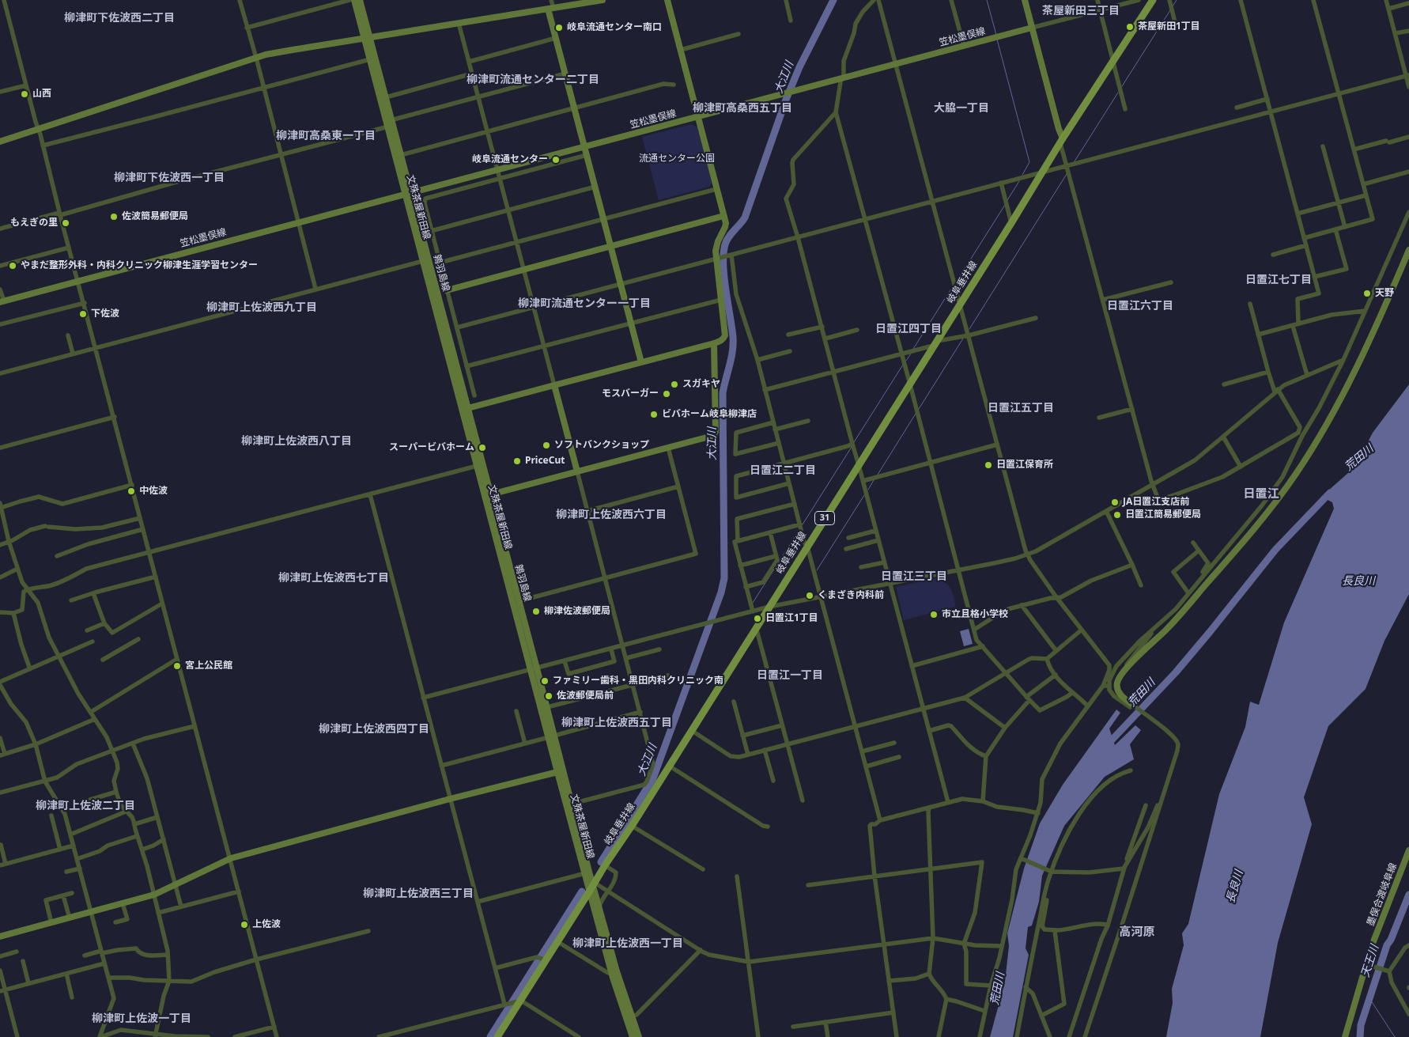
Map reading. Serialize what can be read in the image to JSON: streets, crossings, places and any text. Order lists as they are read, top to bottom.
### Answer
{
  "streets": {
    "main road": ["岐阜垂井線", "31"],
    "street": [
      "笠松墨俣線",
      "文殊茶屋新田線",
      "鶉羽島線",
      "墨俣合渡岐阜線"
    ]
  },
  "crossings": [
    ["笠松墨俣線", "文殊茶屋新田線"],
    ["笠松墨俣線", "鶉羽島線"],
    ["文殊茶屋新田線", "鶉羽島線"],
    ["文殊茶屋新田線", "岐阜垂井線"],
    ["鶉羽島線", "岐阜垂井線"]
  ],
  "districts": [
    "茶屋新田三丁目",
    "柳津町下佐波西二丁目",
    "柳津町流通センター二丁目",
    "柳津町高桑西五丁目",
    "大脇一丁目",
    "柳津町高桑東一丁目",
    "柳津町下佐波西一丁目",
    "日置江七丁目",
    "柳津町流通センター一丁目",
    "日置江六丁目",
    "柳津町上佐波西九丁目",
    "日置江四丁目",
    "日置江五丁目",
    "柳津町上佐波西八丁目",
    "日置江二丁目",
    "日置江",
    "柳津町上佐波西六丁目",
    "日置江三丁目",
    "柳津町上佐波西七丁目",
    "日置江一丁目",
    "柳津町上佐波西五丁目",
    "柳津町上佐波西四丁目",
    "柳津町上佐波二丁目",
    "柳津町上佐波西三丁目",
    "高河原",
    "柳津町上佐波西一丁目",
    "柳津町上佐波一丁目"
  ],
  "water": [
    "大江川",
    "荒田川",
    "長良川",
    "天王川"
  ],
  "parks": ["流通センター公園"],
  "places": [
    "茶屋新田1丁目",
    "岐阜流通センター南口",
    "山西",
    "岐阜流通センター",
    "佐波簡易郵便局",
    "もえぎの里",
    "やまだ整形外科・内科クリニック柳津生涯学習センター",
    "天野",
    "下佐波",
    "スガキヤ",
    "モスバーガー",
    "ビバホーム岐阜柳津店",
    "ソフトバンクショップ",
    "スーパービバホーム",
    "PriceCut",
    "日置江保育所",
    "中佐波",
    "JA日置江支店前",
    "日置江簡易郵便局",
    "くまざき内科前",
    "柳津佐波郵便局",
    "市立且格小学校",
    "日置江1丁目",
    "宮上公民館",
    "ファミリー歯科・黒田内科クリニック南",
    "佐波郵便局前",
    "上佐波"
  ]
}
